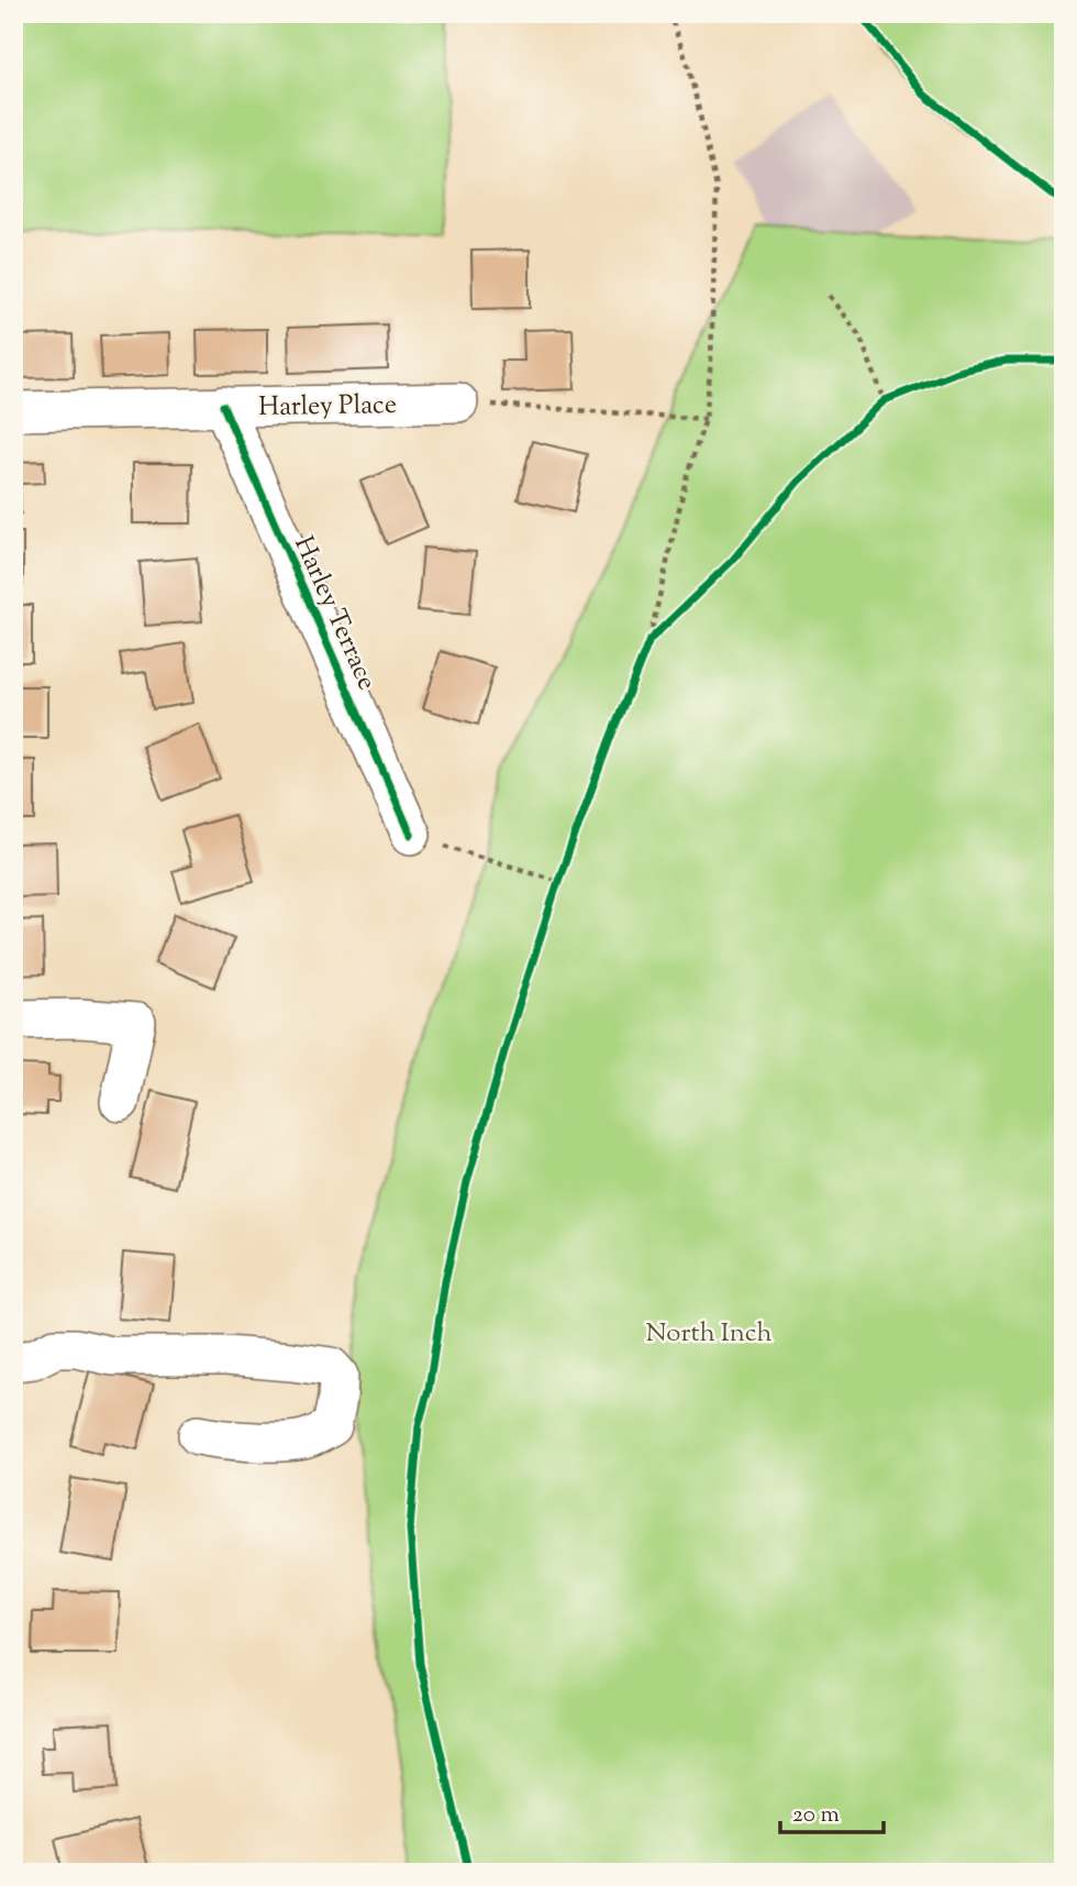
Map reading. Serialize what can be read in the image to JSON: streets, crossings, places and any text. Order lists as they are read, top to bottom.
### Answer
{
  "streets": {
    "street": ["Harley Place", "Harley Terrace"]
  },
  "crossings": [
    ["Harley Place", "Harley Terrace"]
  ],
  "parks": ["North Inch"],
  "scale_bar": "20 m"
}
